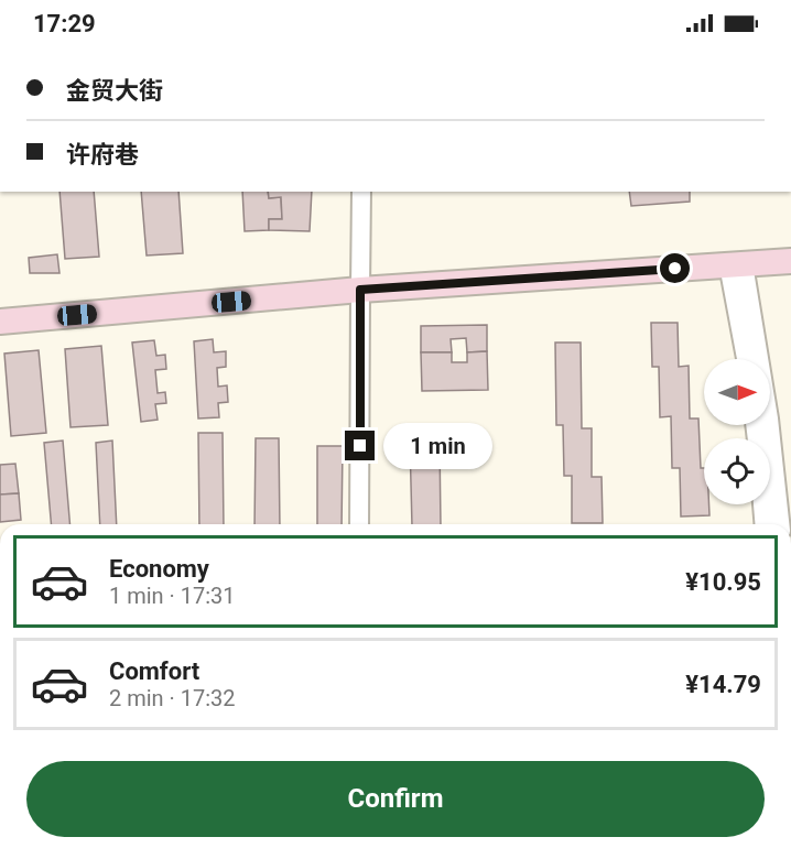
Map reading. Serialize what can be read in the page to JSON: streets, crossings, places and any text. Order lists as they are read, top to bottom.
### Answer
{
  "north": "right",
  "page": {
    "status": "17:29",
    "banner": ["金贸大街", "许府巷"],
    "bubble": "1 min",
    "list": [
      {
        "name": "Economy",
        "note": "1 min · 17:31",
        "value": "¥10.95"
      },
      {
        "name": "Comfort",
        "note": "2 min · 17:32",
        "value": "¥14.79"
      }
    ],
    "buttons": "Confirm"
  }
}
